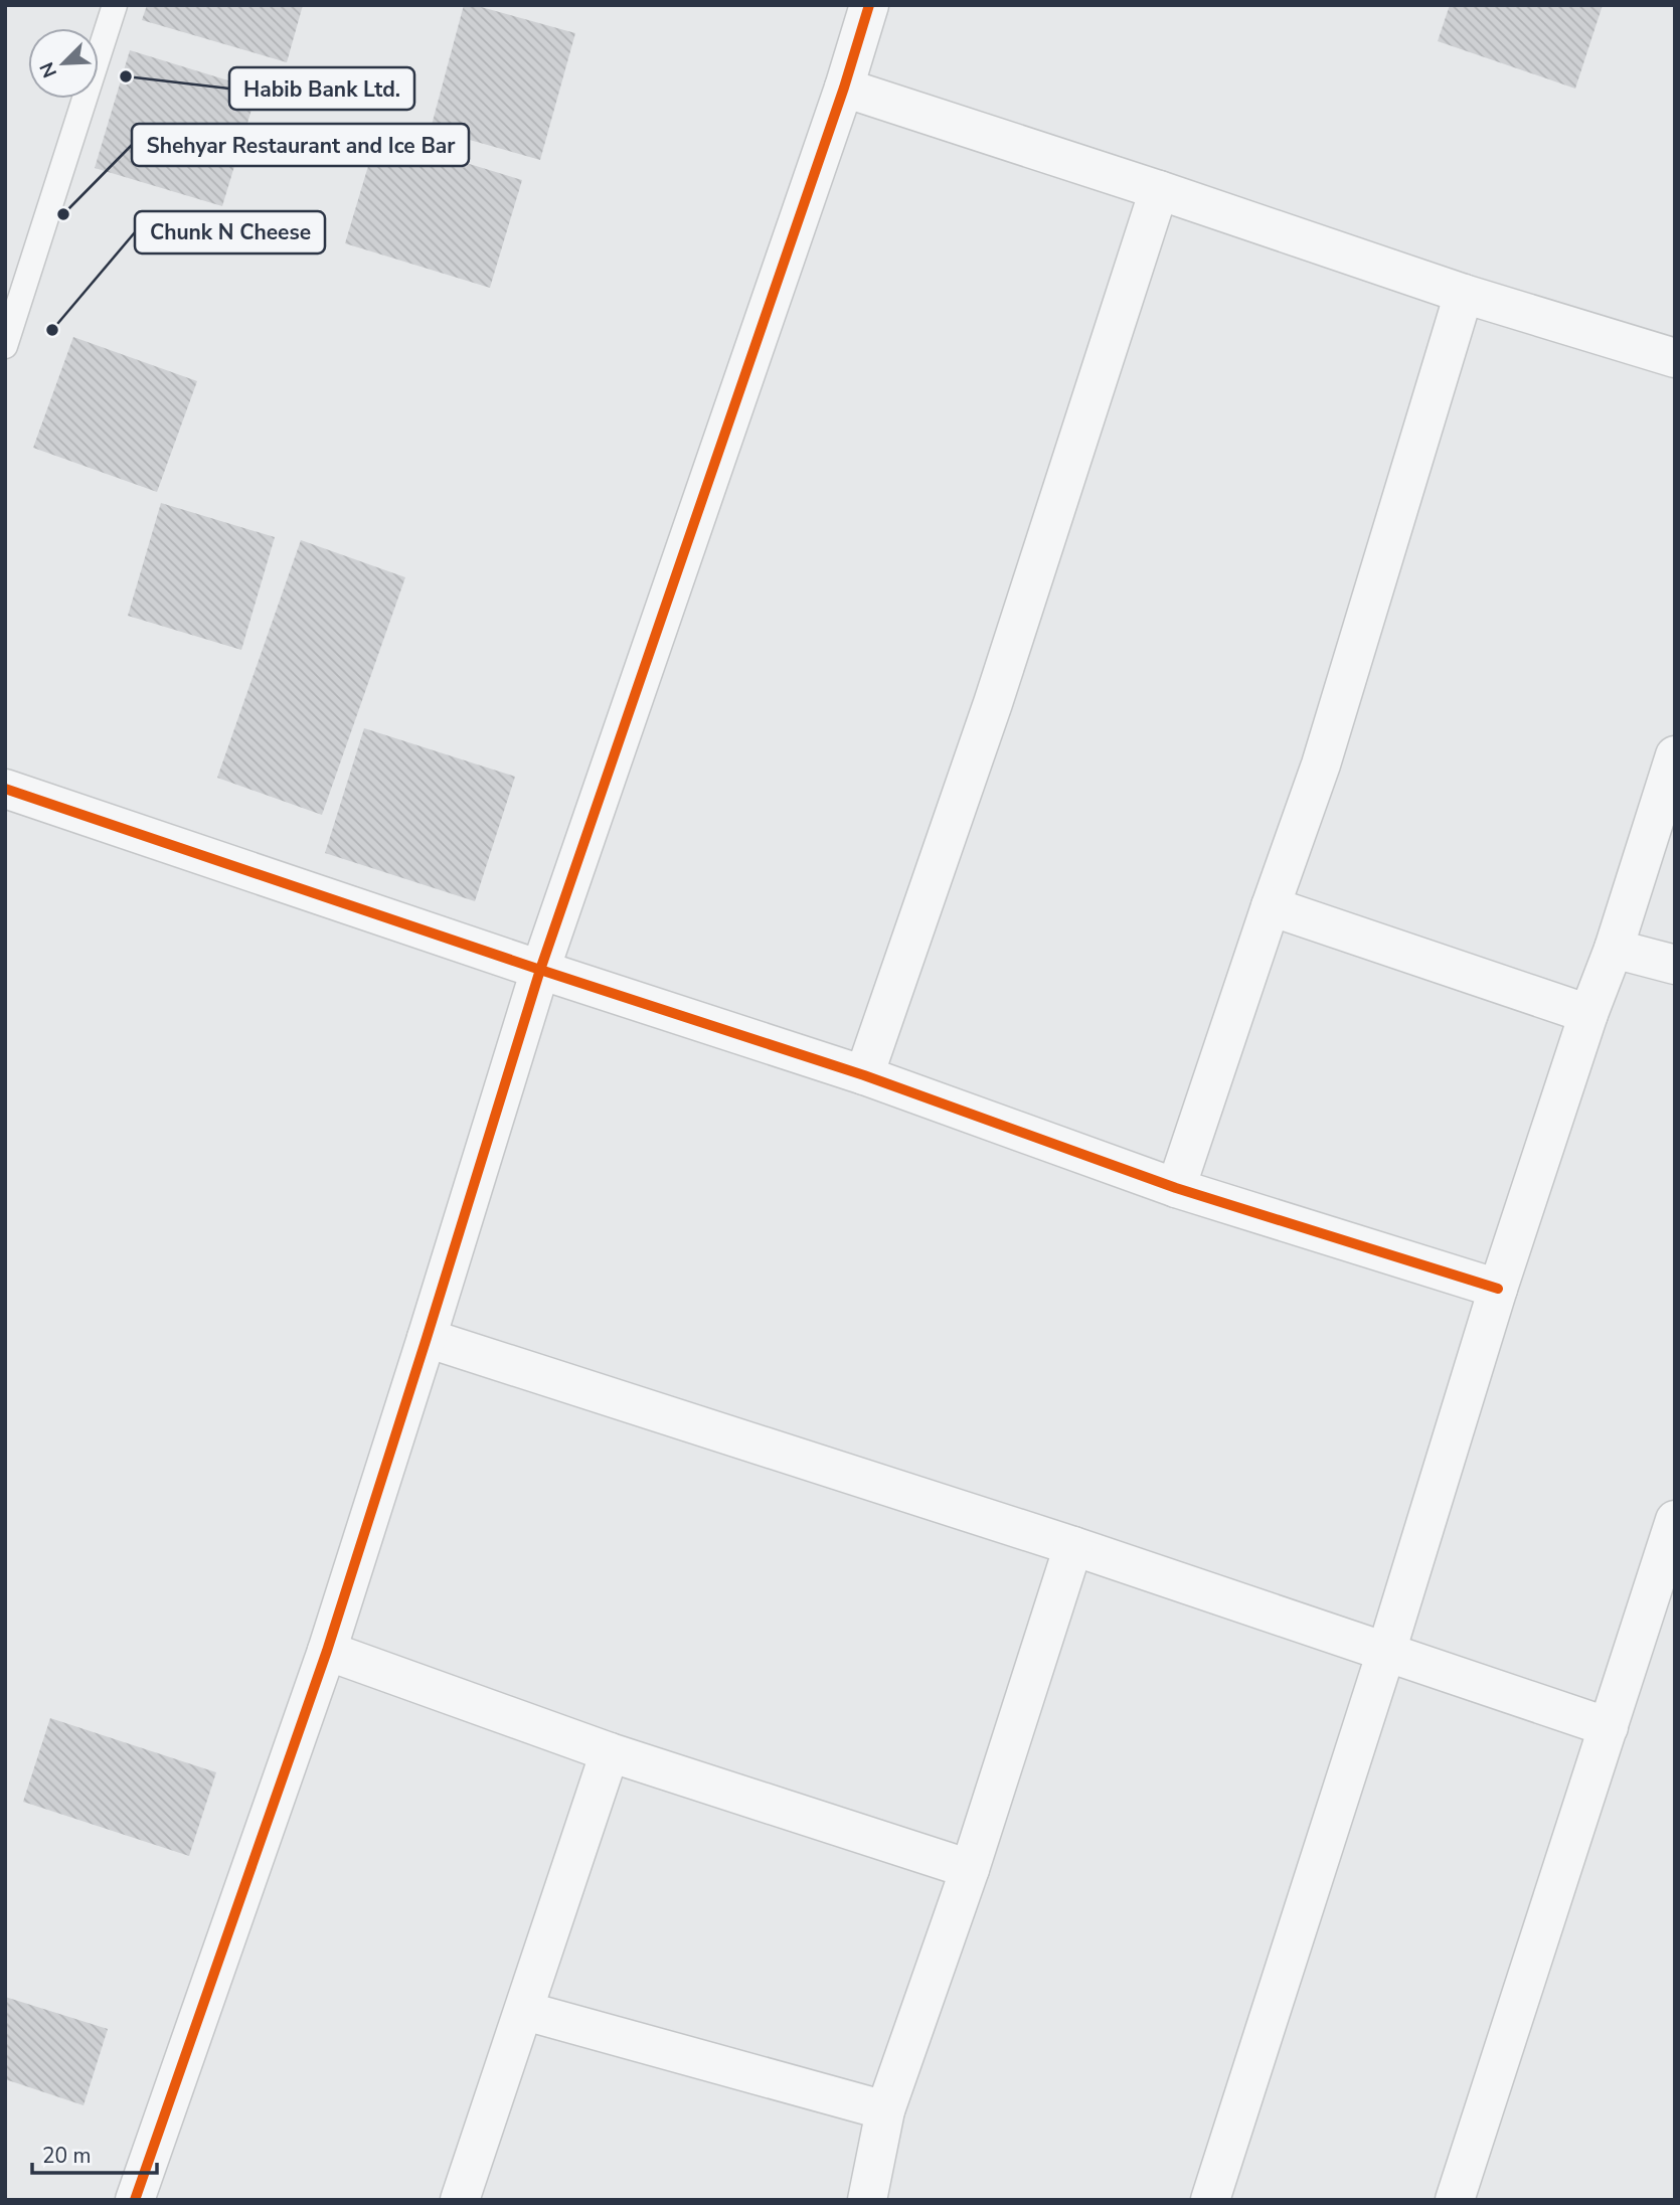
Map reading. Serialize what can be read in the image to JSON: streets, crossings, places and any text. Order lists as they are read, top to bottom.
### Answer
{
  "places": ["Habib Bank Ltd.", "Shehyar Restaurant and Ice Bar", "Chunk N Cheese"],
  "scale_bar": "20 m",
  "north": "bottom left"
}
